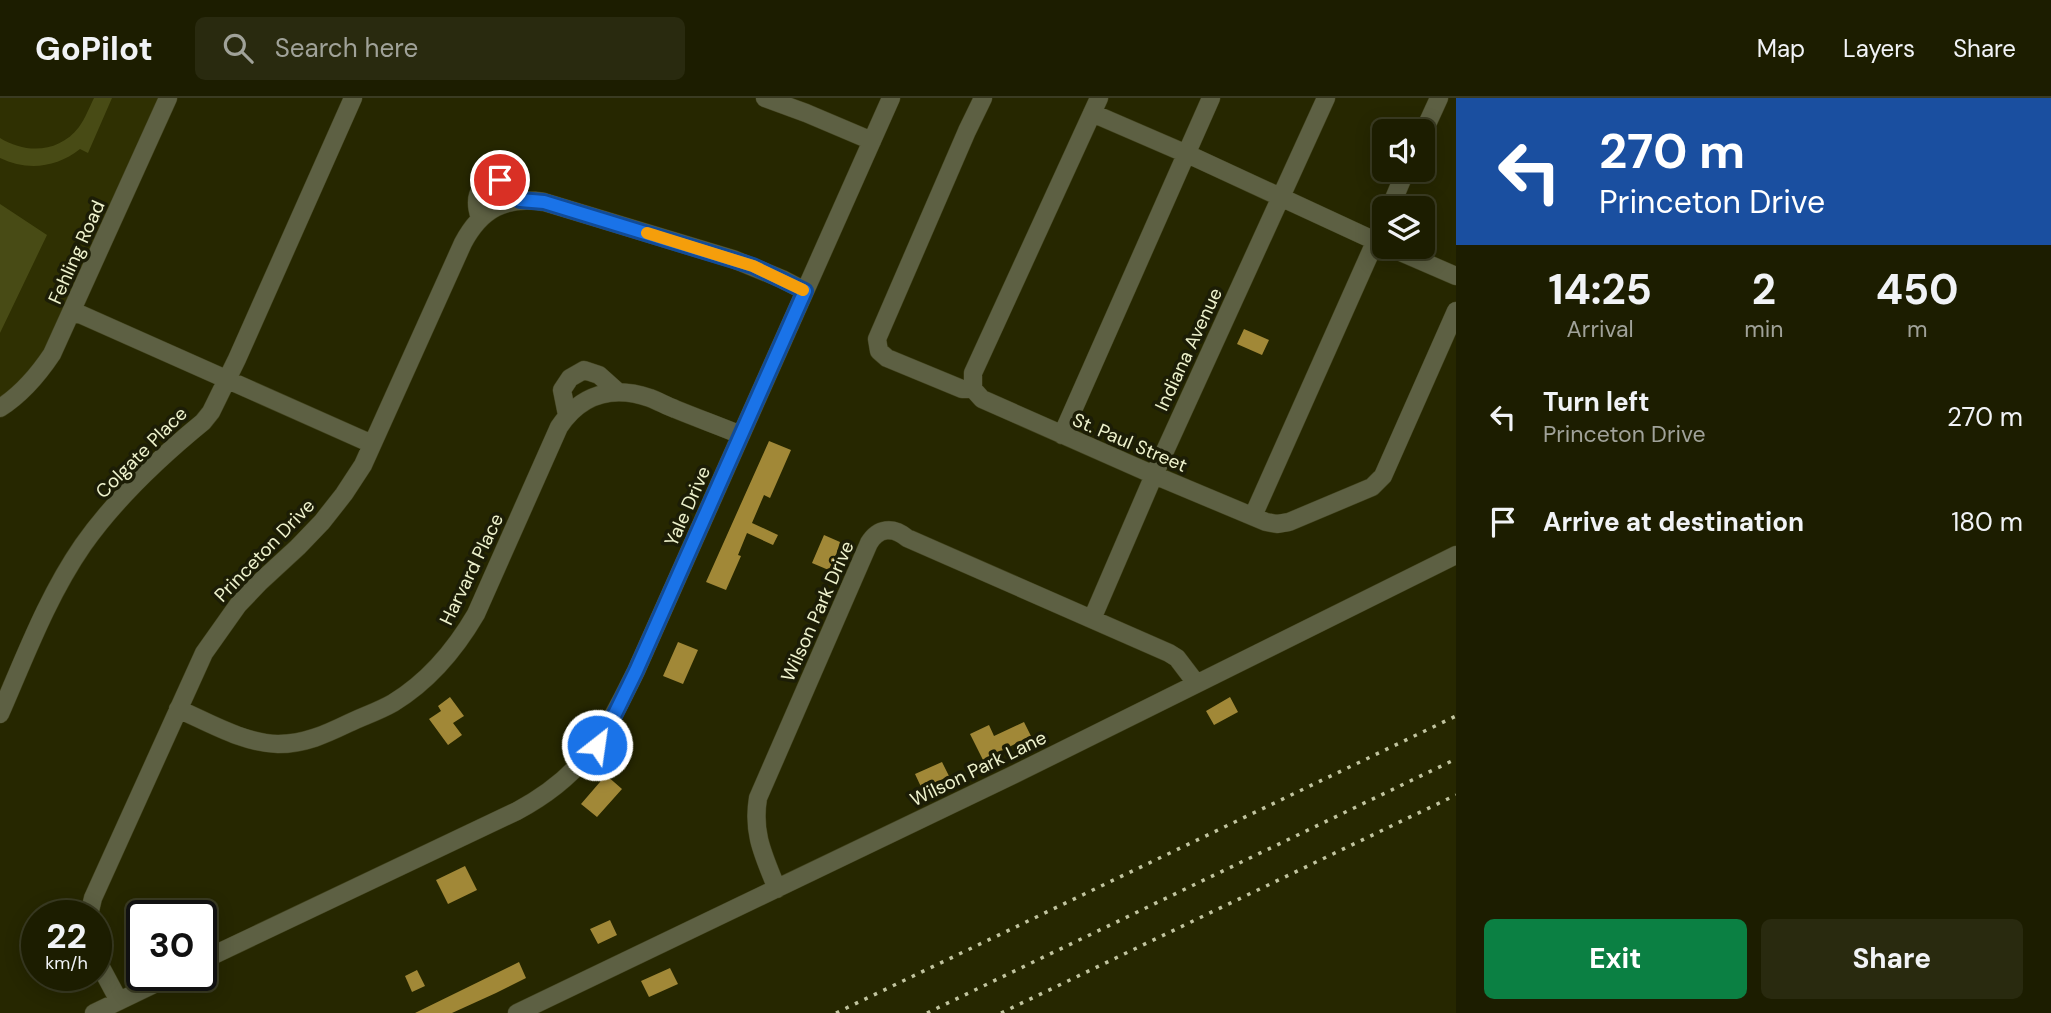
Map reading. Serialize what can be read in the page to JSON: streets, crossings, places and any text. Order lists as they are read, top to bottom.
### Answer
{
  "streets": {
    "street": [
      "Fehling Road",
      "Indiana Avenue",
      "St. Paul Street",
      "Colgate Place",
      "Yale Drive",
      "Princeton Drive",
      "Harvard Place",
      "Wilson Park Drive",
      "Wilson Park Lane"
    ]
  },
  "crossings": [
    ["Indiana Avenue", "St. Paul Street"],
    ["Indiana Avenue", "Wilson Park Drive"],
    ["Yale Drive", "Princeton Drive"],
    ["Yale Drive", "Harvard Place"],
    ["Princeton Drive", "Harvard Place"],
    ["Wilson Park Drive", "Wilson Park Lane"]
  ],
  "page": {
    "header": "GoPilot",
    "search": "Search here",
    "nav": ["Map", "Layers", "Share"],
    "turn": ["270 m", "Princeton Drive"],
    "eta": [
      "14:25",
      "Arrival",
      "2",
      "min",
      "450",
      "m"
    ],
    "list": [
      {
        "name": "Turn left",
        "note": "Princeton Drive",
        "value": "270 m"
      },
      {
        "name": "Arrive at destination",
        "value": "180 m"
      }
    ],
    "speed": "22 km/h",
    "limit": "30",
    "buttons": ["Exit", "Share"]
  }
}
